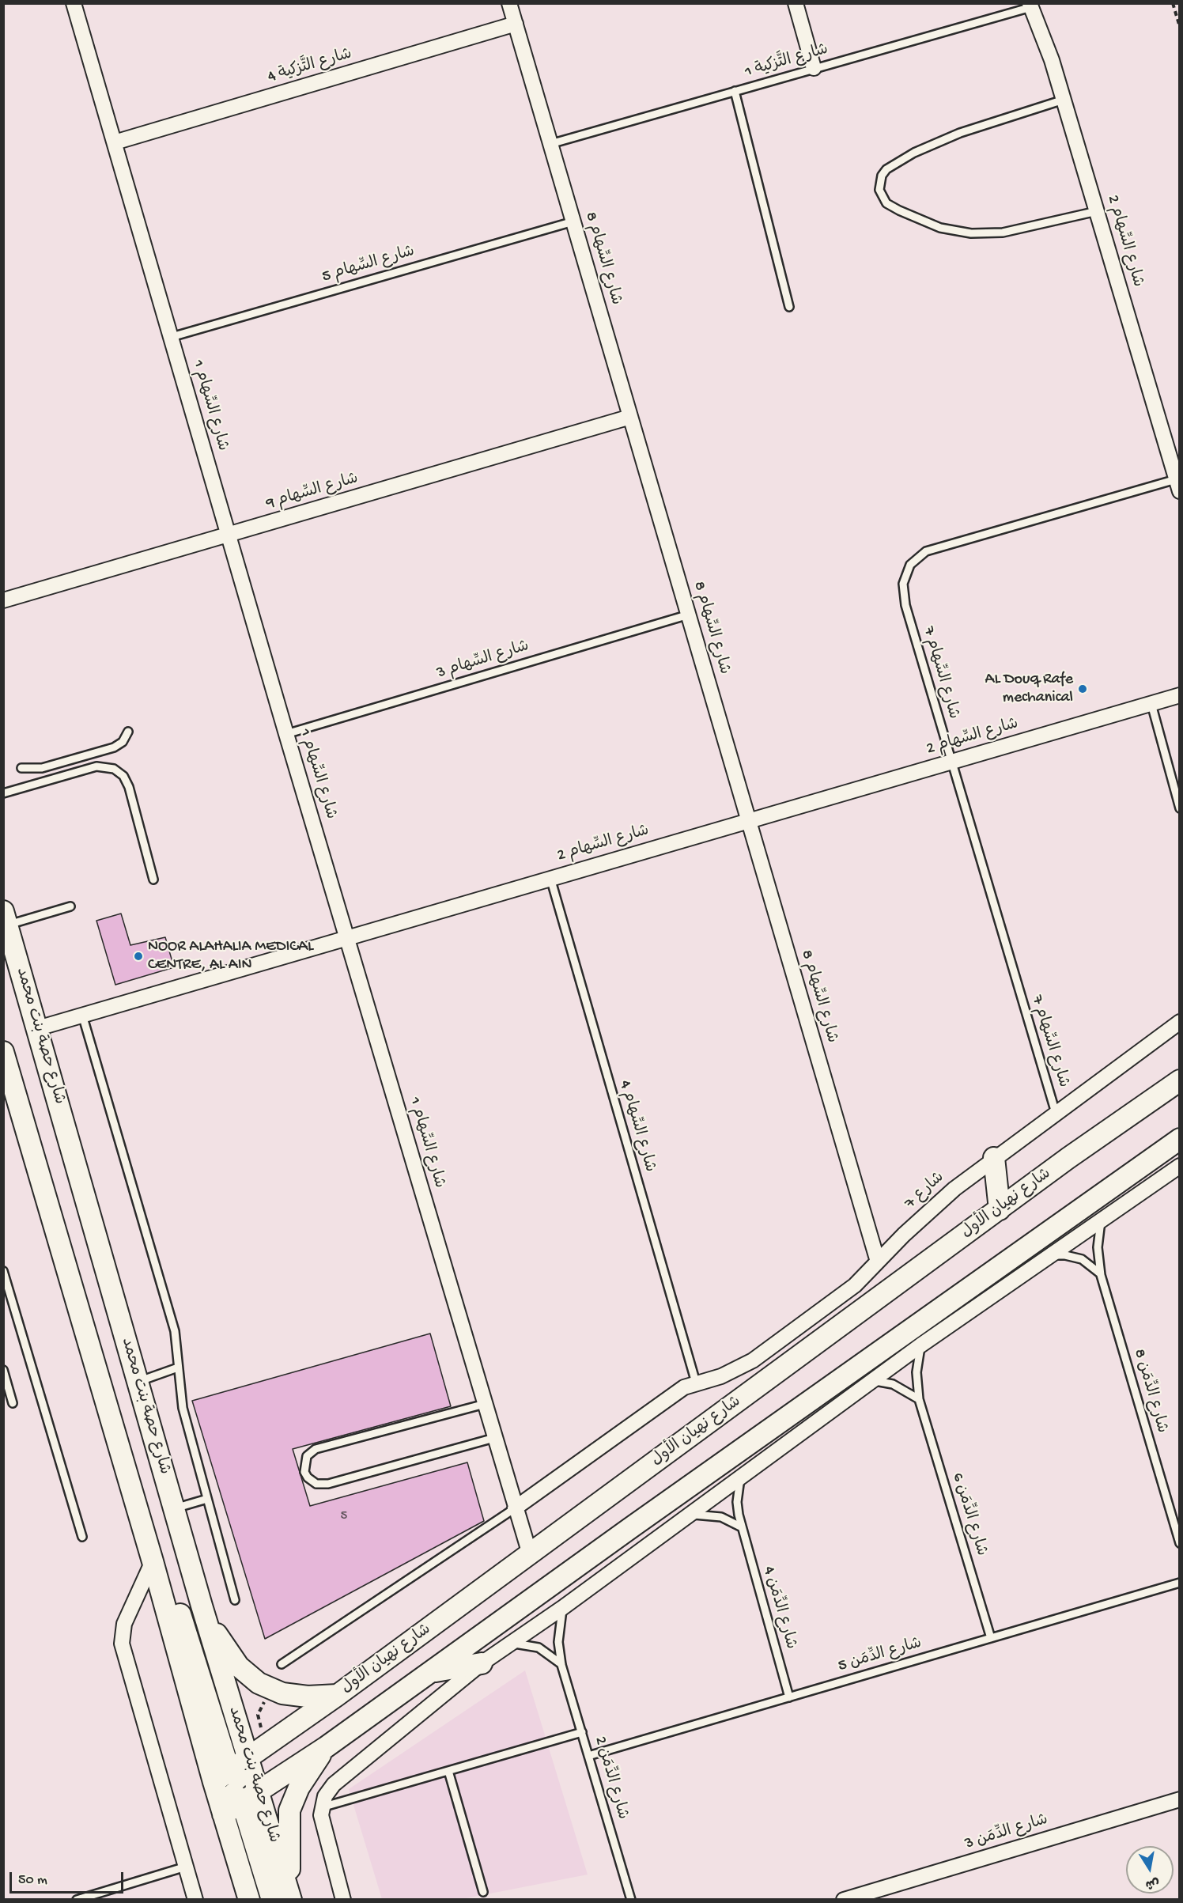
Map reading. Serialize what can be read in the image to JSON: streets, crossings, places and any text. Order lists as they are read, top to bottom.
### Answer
{
  "streets": {
    "main road": ["شارع حصة بنت محمد", "شارع نهيان الأول"],
    "street": [
      "شارع التَّزكية 4",
      "شارع السِّهام 2",
      "شارع السِّهام 8",
      "شارع السِّهام 1",
      "شارع السِّهام 9",
      "شارع 7",
      "شارع الدِّمَن 3"
    ],
    "lane": [
      "شارع التَّزكية 1",
      "شارع السِّهام 5",
      "شارع السِّهام 3",
      "شارع السِّهام 7",
      "شارع السِّهام 4",
      "شارع الدِّمَن 8",
      "شارع الدِّمَن 6",
      "شارع الدِّمَن 4",
      "شارع الدِّمَن 5",
      "شارع الدِّمَن 2"
    ]
  },
  "crossings": [
    ["شارع التَّزكية 1", "شارع السِّهام 2"],
    ["شارع التَّزكية 1", "شارع السِّهام 8"],
    ["شارع التَّزكية 4", "شارع السِّهام 8"],
    ["شارع التَّزكية 4", "شارع السِّهام 1"],
    ["شارع السِّهام 2", "شارع السِّهام 8"],
    ["شارع السِّهام 2", "شارع السِّهام 1"],
    ["شارع السِّهام 2", "شارع السِّهام 7"],
    ["شارع السِّهام 2", "شارع حصة بنت محمد"],
    ["شارع السِّهام 2", "شارع السِّهام 4"],
    ["شارع السِّهام 8", "شارع السِّهام 5"],
    ["شارع السِّهام 8", "شارع السِّهام 9"],
    ["شارع السِّهام 8", "شارع السِّهام 3"],
    ["شارع السِّهام 8", "شارع 7"],
    ["شارع السِّهام 5", "شارع السِّهام 1"],
    ["شارع السِّهام 1", "شارع السِّهام 9"],
    ["شارع السِّهام 1", "شارع السِّهام 3"],
    ["شارع السِّهام 1", "شارع 7"],
    ["شارع السِّهام 1", "شارع نهيان الأول"],
    ["شارع السِّهام 7", "شارع 7"],
    ["شارع حصة بنت محمد", "شارع نهيان الأول"],
    ["شارع السِّهام 4", "شارع 7"],
    ["شارع الدِّمَن 6", "شارع الدِّمَن 5"],
    ["شارع الدِّمَن 4", "شارع الدِّمَن 5"],
    ["شارع الدِّمَن 5", "شارع الدِّمَن 2"]
  ],
  "places": ["AL Douq Rafe mechanical", "NOOR ALAHALIA MEDICAL CENTRE, AL AIN"],
  "house_numbers": ["5"],
  "scale_bar": "50 m",
  "north": "bottom"
}
